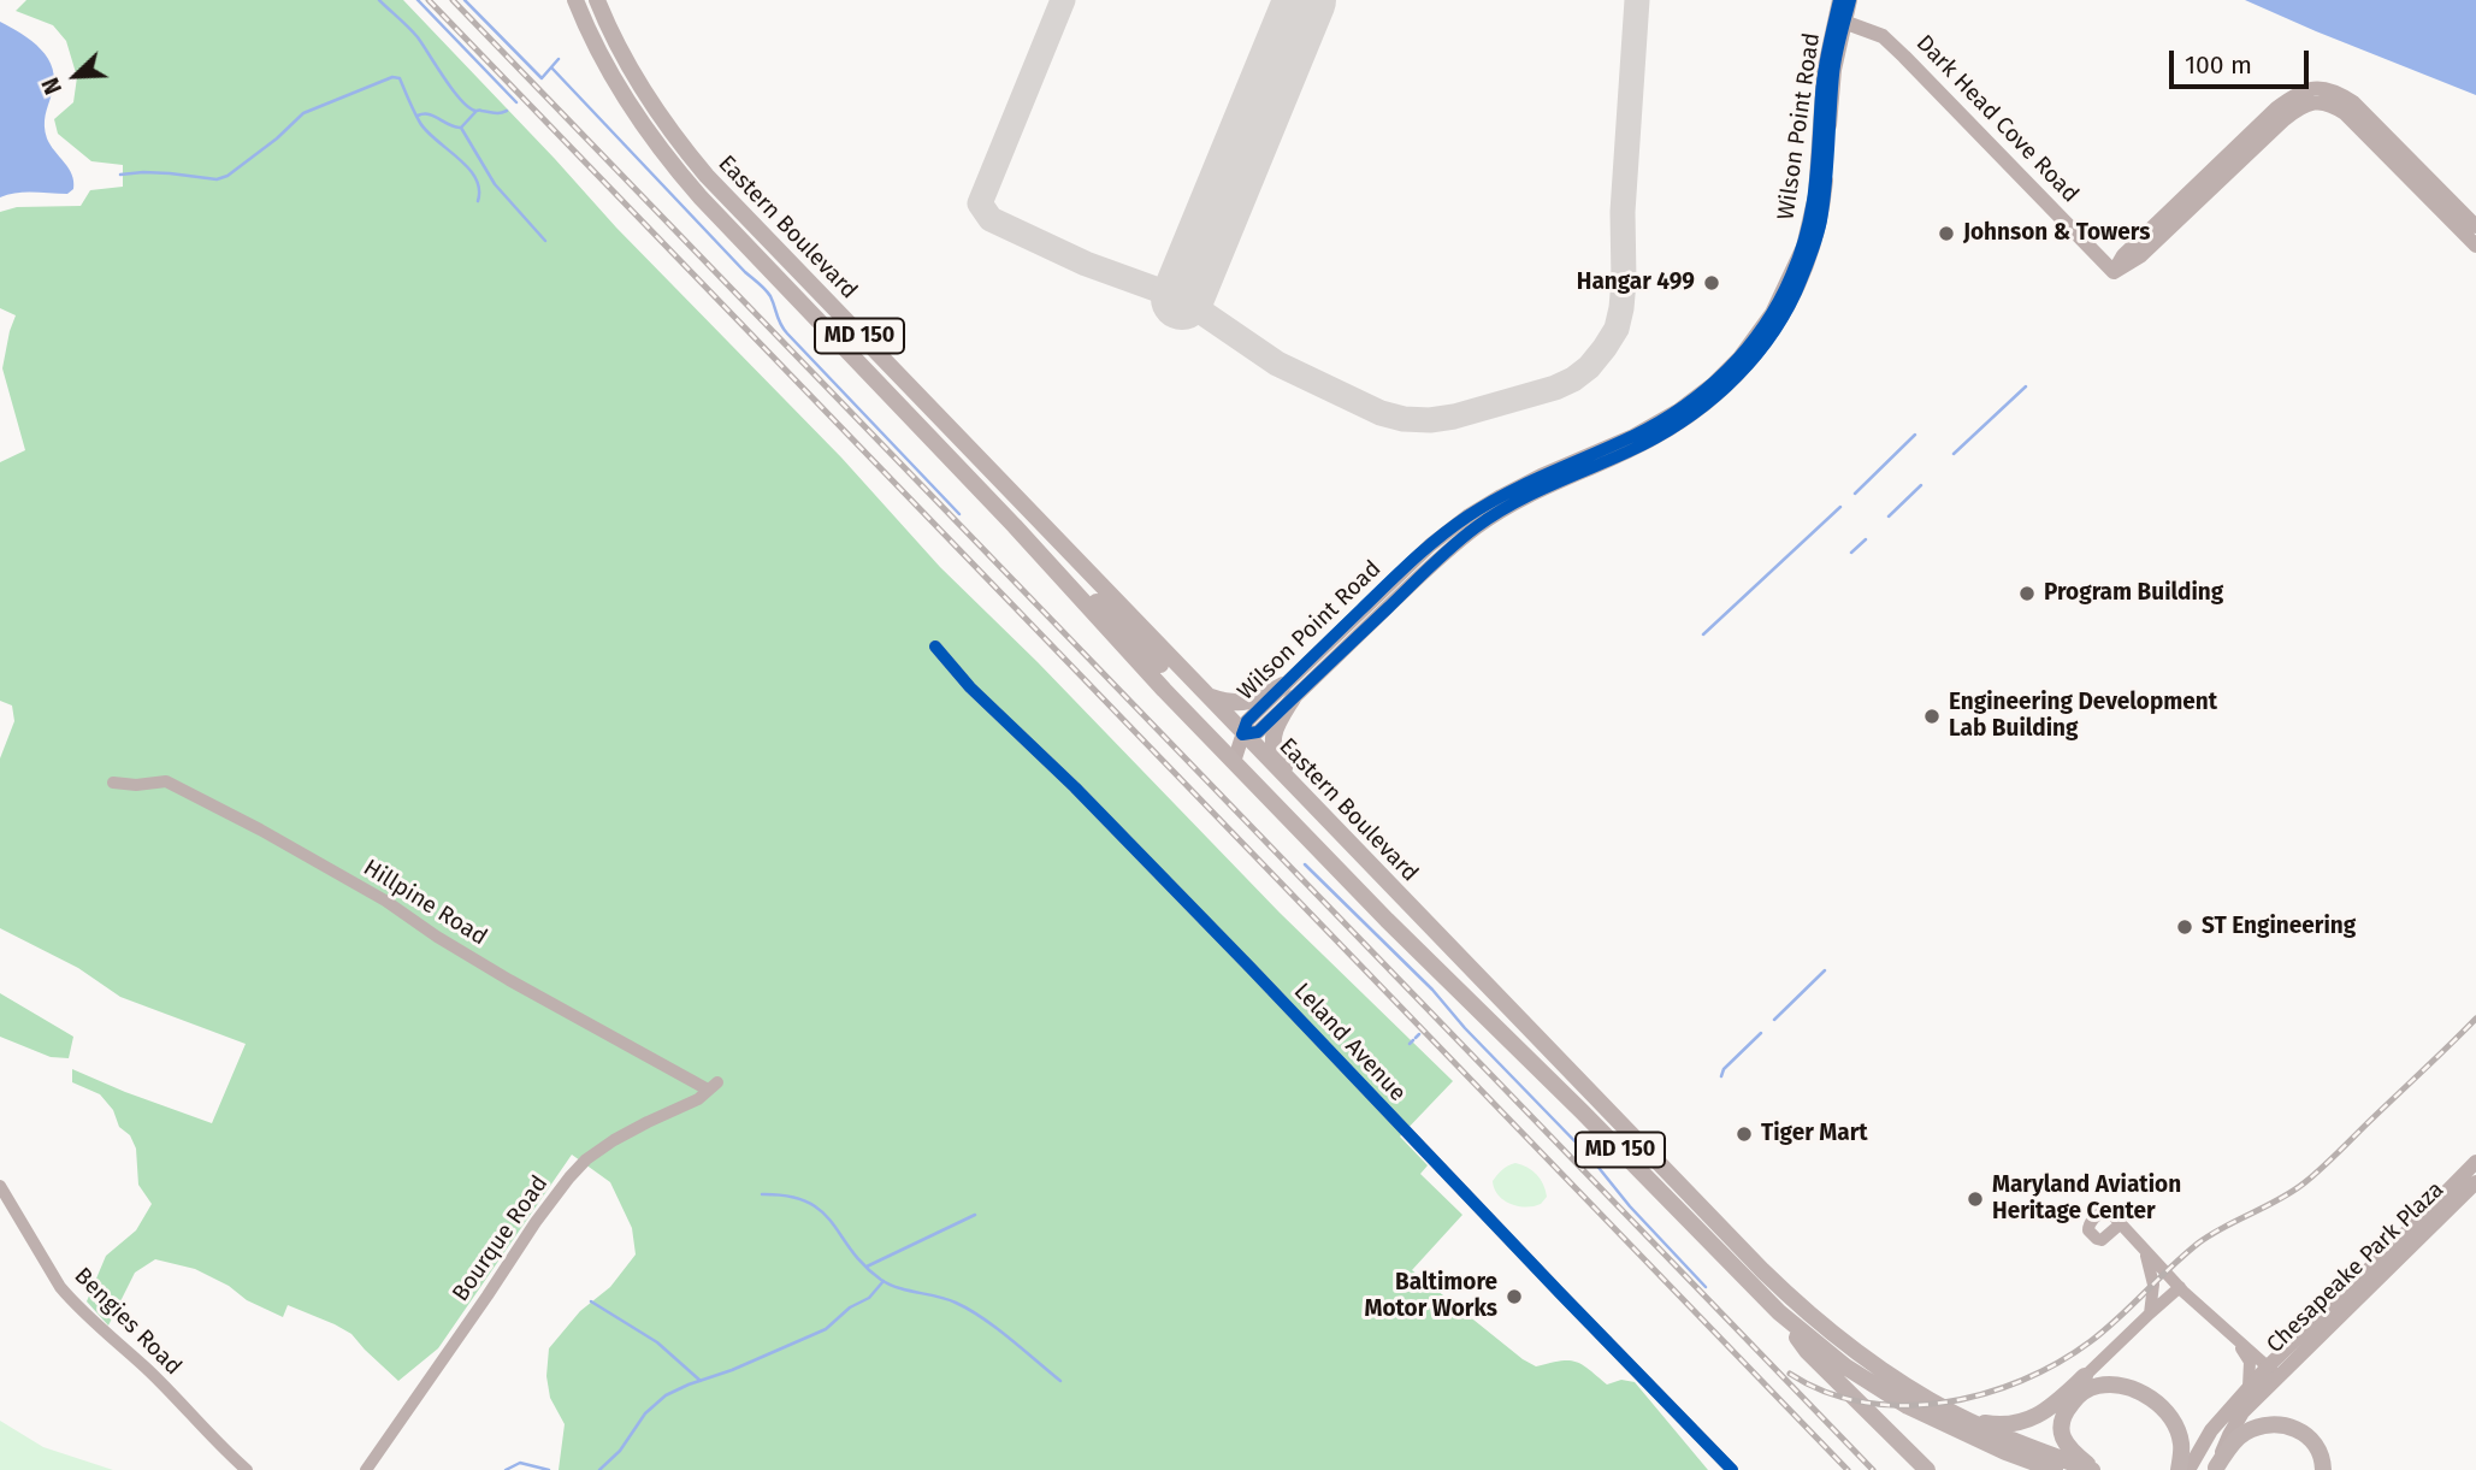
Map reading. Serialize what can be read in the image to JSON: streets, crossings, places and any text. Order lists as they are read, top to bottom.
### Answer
{
  "streets": {
    "main road": ["Eastern Boulevard", "MD 150"],
    "street": [
      "Dark Head Cove Road",
      "Wilson Point Road",
      "Hillpine Road",
      "Leland Avenue",
      "Bourque Road",
      "Chesapeake Park Plaza",
      "Bengies Road"
    ]
  },
  "crossings": [
    ["Dark Head Cove Road", "Wilson Point Road"],
    ["Wilson Point Road", "Eastern Boulevard"],
    ["Hillpine Road", "Bourque Road"]
  ],
  "places": [
    "Johnson & Towers",
    "Hangar 499",
    "Program Building",
    "Engineering Development Lab Building",
    "ST Engineering",
    "Tiger Mart",
    "Maryland Aviation Heritage Center",
    "Baltimore Motor Works"
  ],
  "scale_bar": "100 m",
  "north": "bottom left"
}
